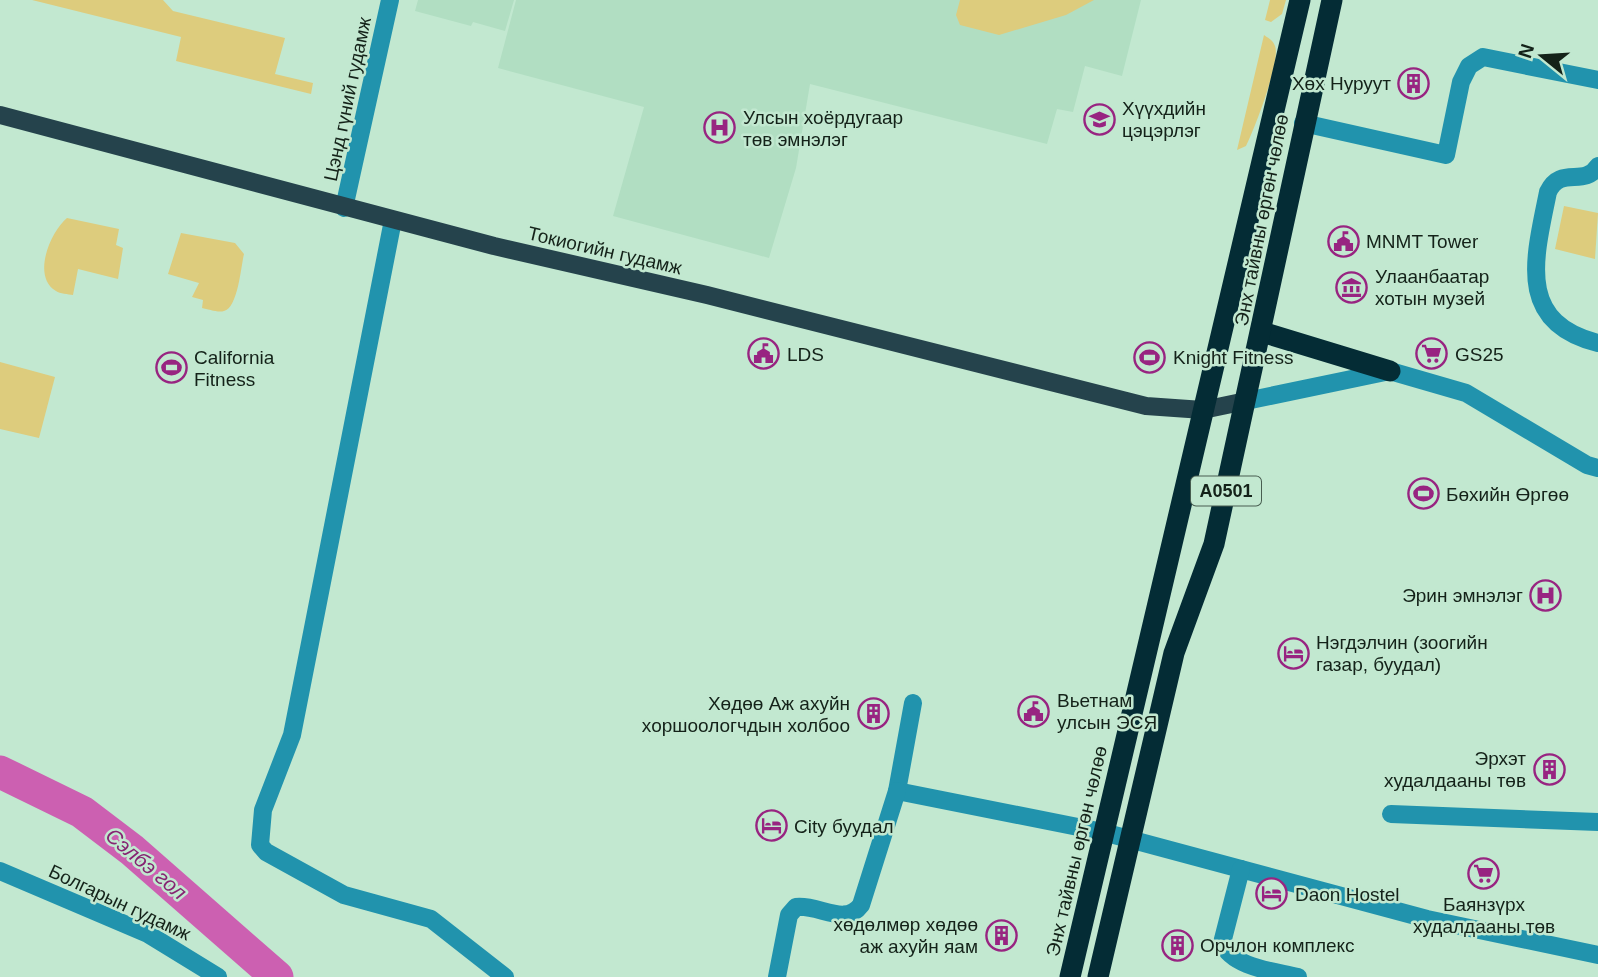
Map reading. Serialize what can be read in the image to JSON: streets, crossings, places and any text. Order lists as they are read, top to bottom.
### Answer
{
  "streets": {
    "highway": ["Энх тайвны өргөн чөлөө", "A0501"],
    "main road": ["Токиогийн гудамж"],
    "street": ["Цэнд гүний гудамж", "Болгарын гудамж"]
  },
  "crossings": [
    ["Цэнд гүний гудамж", "Токиогийн гудамж"],
    ["Энх тайвны өргөн чөлөө", "Токиогийн гудамж"]
  ],
  "water": ["Сэлбэ гол"],
  "places": {
    "building": [
      "Хөх Нуруут",
      "Хөдөө Аж ахуйн хоршоологчдын холбоо",
      "Эрхэт худалдааны төв",
      "хөдөлмөр хөдөө аж ахуйн яам",
      "Орчлон комплекс"
    ],
    "school or university": ["Хүүхдийн цэцэрлэг"],
    "hospital": ["Улсын хоёрдугаар төв эмнэлэг", "Эрин эмнэлэг"],
    "public building": ["MNMT Tower", "LDS", "Вьетнам улсын ЭСЯ"],
    "museum": ["Улаанбаатар хотын музей"],
    "supermarket": ["GS25", "Баянзүрх худалдааны төв"],
    "sports": ["Knight Fitness", "California Fitness", "Бөхийн Өргөө"],
    "hotel": ["Нэгдэлчин (зоогийн газар, буудал)", "City буудал", "Daon Hostel"]
  },
  "north": "left"
}
